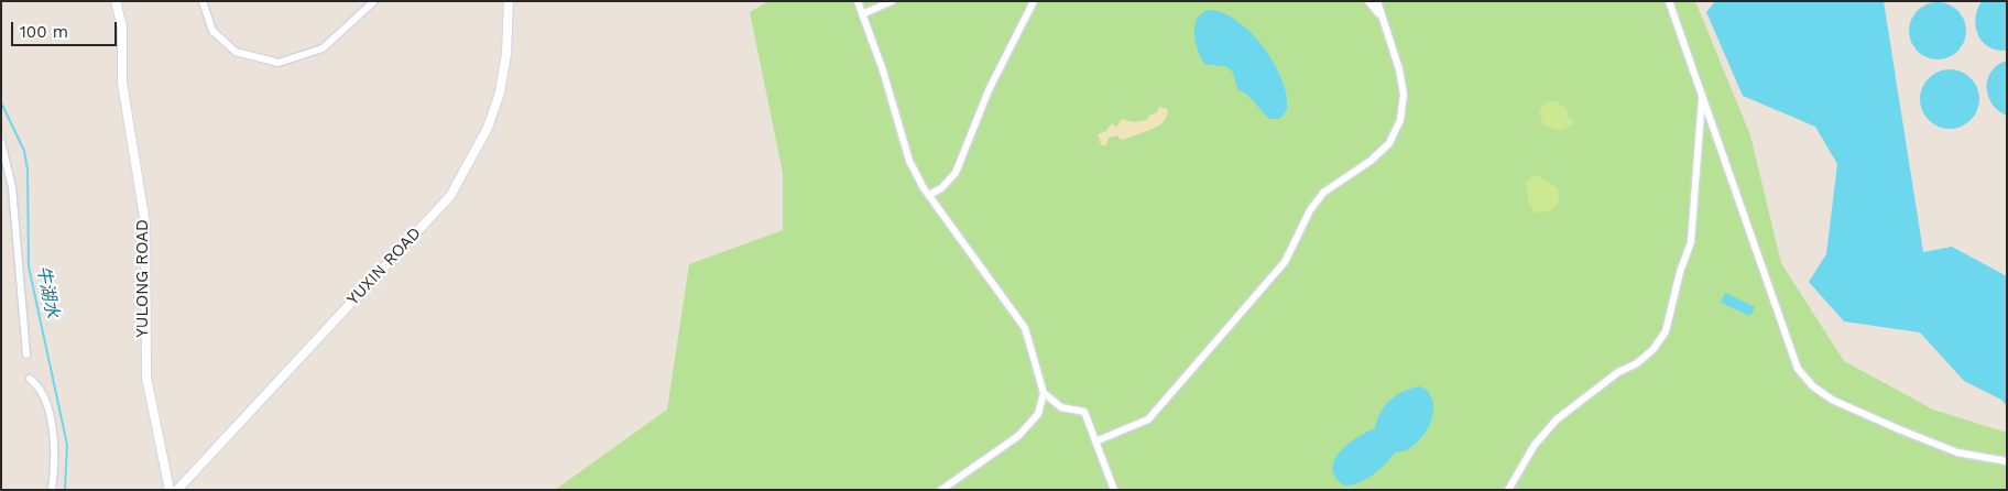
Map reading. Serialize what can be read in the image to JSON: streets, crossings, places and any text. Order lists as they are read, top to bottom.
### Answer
{
  "streets": {
    "street": ["YUXIN ROAD", "YULONG ROAD"]
  },
  "water": ["牛湖水"],
  "scale_bar": "100 m"
}
